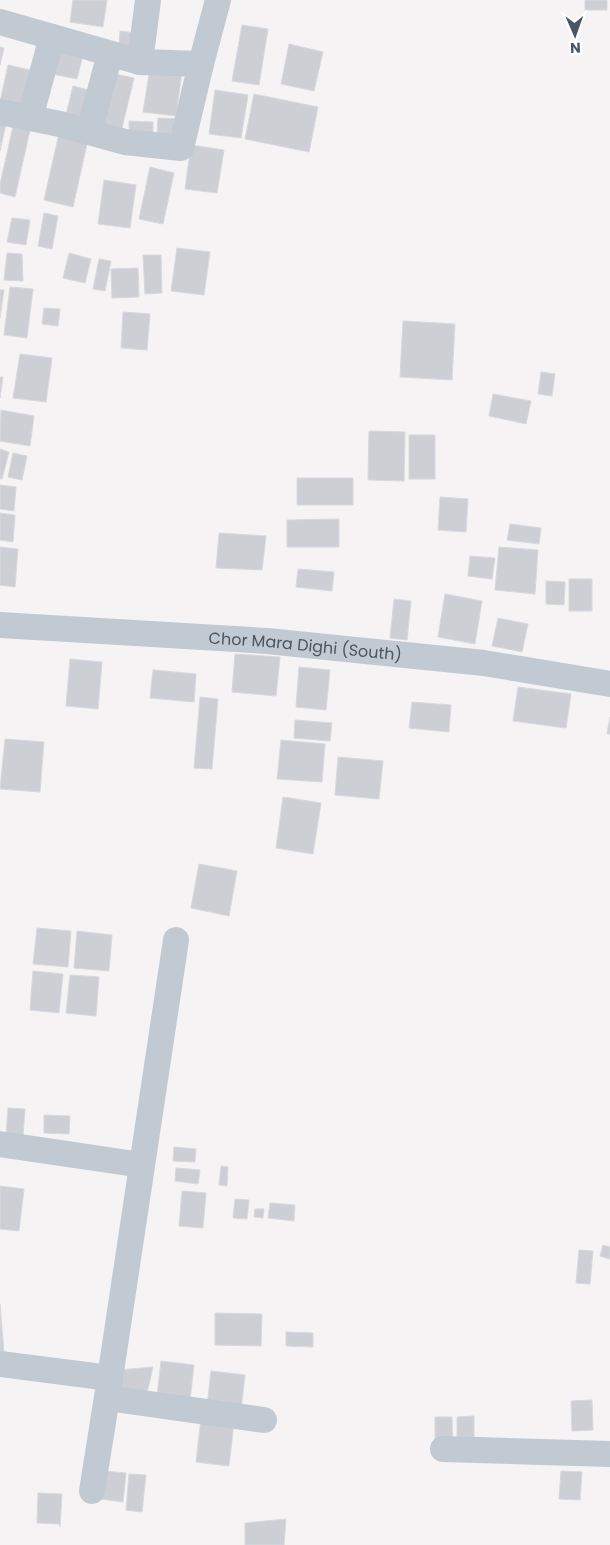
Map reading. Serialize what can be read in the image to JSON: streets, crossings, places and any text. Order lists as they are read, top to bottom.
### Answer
{
  "streets": {
    "street": ["Chor Mara Dighi (South)"]
  },
  "north": "bottom"
}
